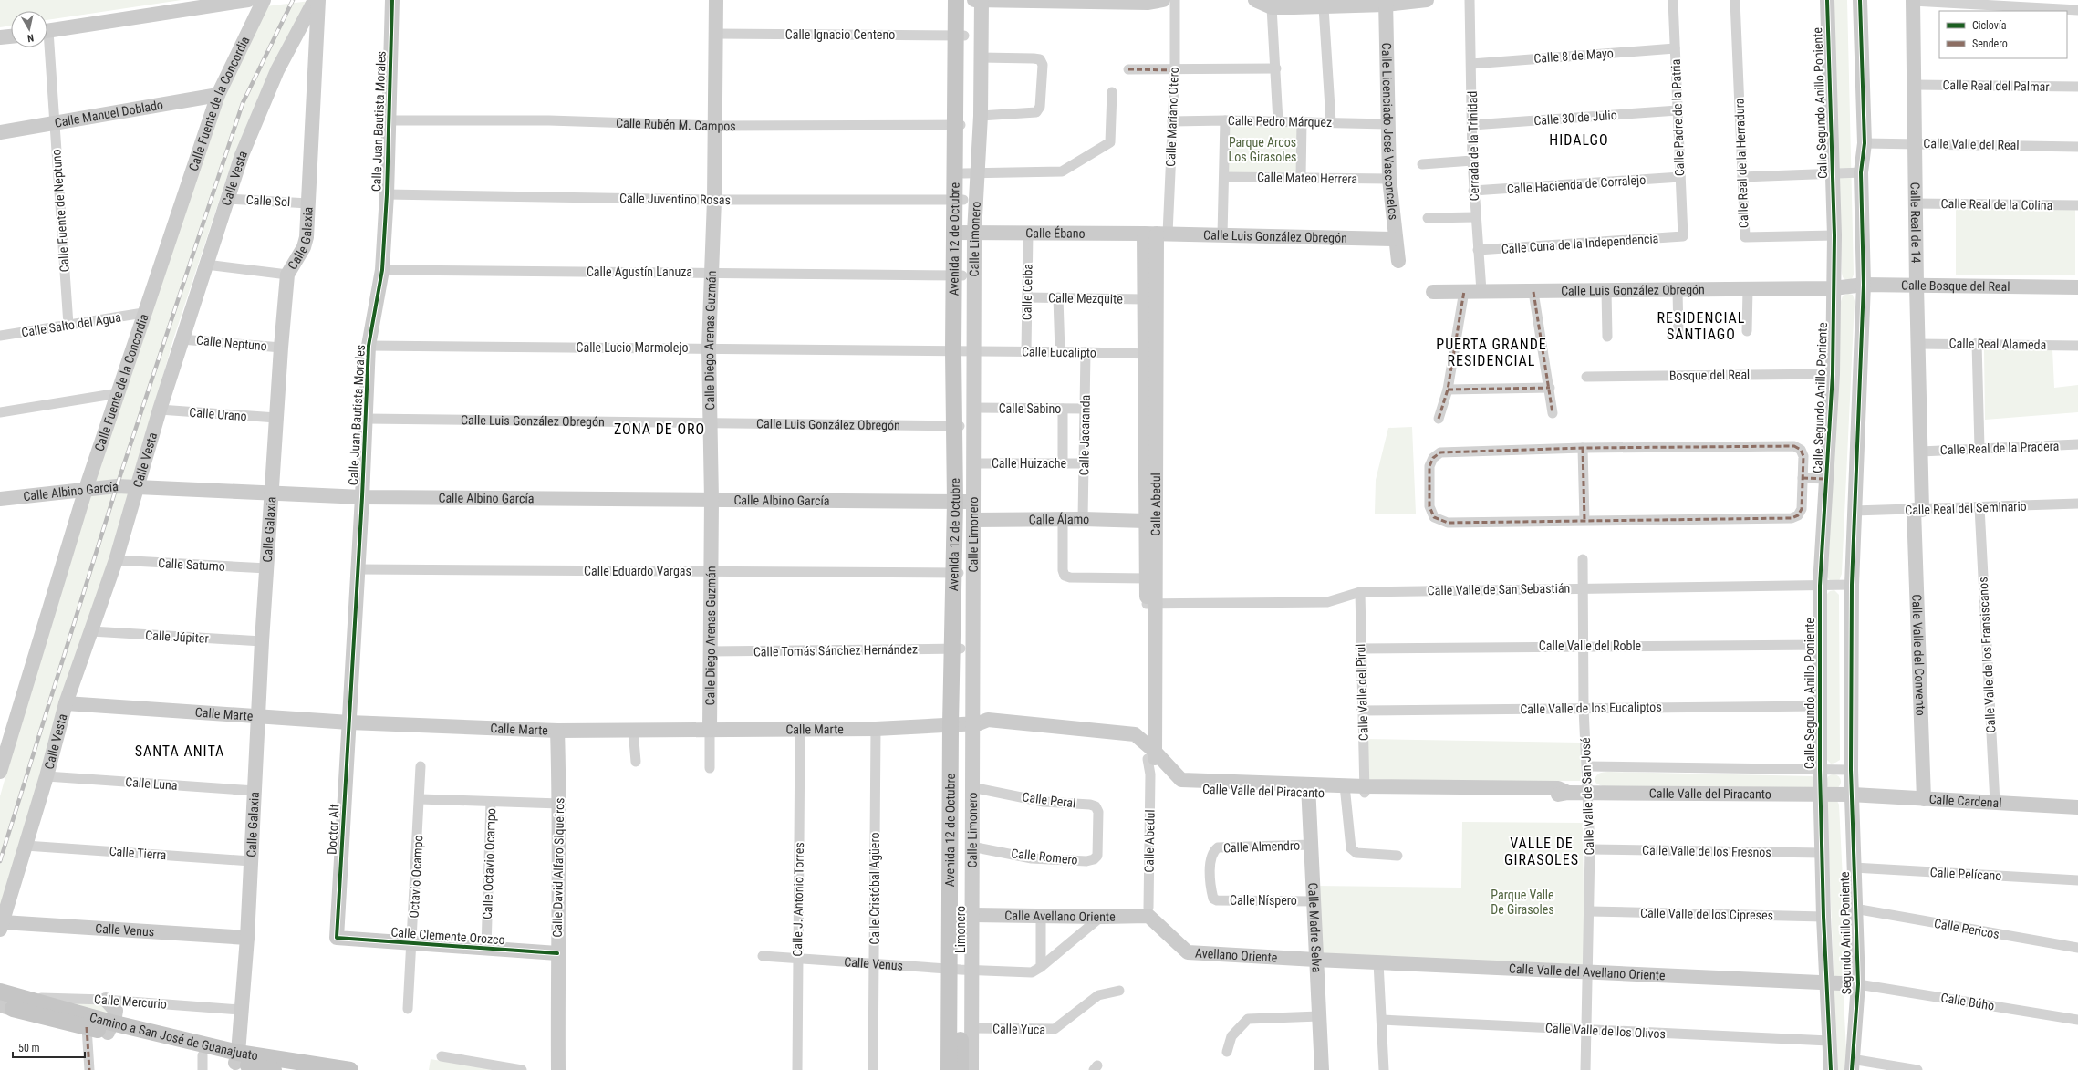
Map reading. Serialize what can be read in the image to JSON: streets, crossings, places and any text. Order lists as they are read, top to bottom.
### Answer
{
  "streets": {
    "main road": ["Avenida 12 de Octubre", "Limonero", "Camino a San José de Guanajuato"],
    "street": [
      "Calle Ignacio Centeno",
      "Calle 8 de Mayo",
      "Calle Real del Palmar",
      "Calle Fuente de la Concordia",
      "Calle Segundo Anillo Poniente",
      "Calle Manuel Doblado",
      "Calle Mariano Otero",
      "Calle 30 de Julio",
      "Calle Padre de la Patria",
      "Calle Juan Bautista Morales",
      "Calle Pedro Márquez",
      "Calle Rubén M. Campos",
      "Calle Licenciado José Vasconcelos",
      "Calle Valle del Real",
      "Cerrada de la Trinidad",
      "Calle Real de la Herradura",
      "Calle Mateo Herrera",
      "Calle Vesta",
      "Calle Hacienda de Corralejo",
      "Calle Juventino Rosas",
      "Calle Sol",
      "Calle Real de la Colina",
      "Calle Fuente de Neptuno",
      "Calle Real de 14",
      "Calle Ébano",
      "Calle Luis González Obregón",
      "Calle Galaxia",
      "Calle Limonero",
      "Calle Cuna de la Independencia",
      "Calle Agustín Lanuza",
      "Calle Bosque del Real",
      "Calle Ceiba",
      "Calle Mezquite",
      "Calle Salto del Agua",
      "Calle Diego Arenas Guzmán",
      "Calle Neptuno",
      "Calle Real Alameda",
      "Calle Lucio Marmolejo",
      "Calle Eucalipto",
      "Bosque del Real",
      "Calle Sabino",
      "Calle Urano",
      "Calle Jacaranda",
      "Calle Real de la Pradera",
      "Calle Huizache",
      "Calle Albino García",
      "Calle Abedul",
      "Calle Real del Seminario",
      "Calle Álamo",
      "Calle Saturno",
      "Calle Eduardo Vargas",
      "Calle Valle de San Sebastián",
      "Calle Júpiter",
      "Calle Valle del Roble",
      "Calle Tomás Sánchez Hernández",
      "Calle Valle del Convento",
      "Calle Valle de los Fransiscanos",
      "Calle Valle del Pirul",
      "Calle Valle de los Eucaliptos",
      "Calle Marte",
      "Calle Luna",
      "Calle Valle del Piracanto",
      "Calle Valle de San José",
      "Calle Peral",
      "Calle Cardenal",
      "Doctor Alt",
      "Calle Almendro",
      "Calle Valle de los Fresnos",
      "Calle Tierra",
      "Calle Romero",
      "Calle Octavio Ocampo",
      "Calle David Alfaro Siqueiros",
      "Calle Pelícano",
      "Octavio Ocampo",
      "Calle Cristóbal Agüero",
      "Calle J. Antonio Torres",
      "Calle Níspero",
      "Calle Valle de los Cipreses",
      "Calle Avellano Oriente",
      "Calle Madre Selva",
      "Calle Pericos",
      "Calle Venus",
      "Segundo Anillo Poniente",
      "Calle Clemente Orozco",
      "Avellano Oriente",
      "Calle Valle del Avellano Oriente",
      "Calle Mercurio",
      "Calle Búho",
      "Calle Yuca",
      "Calle Valle de los Olivos"
    ]
  },
  "crossings": [
    ["Calle Ignacio Centeno", "Avenida 12 de Octubre"],
    ["Calle Ignacio Centeno", "Calle Diego Arenas Guzmán"],
    ["Calle 8 de Mayo", "Calle Padre de la Patria"],
    ["Calle 8 de Mayo", "Cerrada de la Trinidad"],
    ["Calle Real del Palmar", "Calle Real de 14"],
    ["Calle Fuente de la Concordia", "Calle Manuel Doblado"],
    ["Calle Fuente de la Concordia", "Calle Salto del Agua"],
    ["Calle Fuente de la Concordia", "Calle Albino García"],
    ["Calle Segundo Anillo Poniente", "Calle Real de la Herradura"],
    ["Calle Segundo Anillo Poniente", "Calle Luis González Obregón"],
    ["Calle Segundo Anillo Poniente", "Calle Bosque del Real"],
    ["Calle Segundo Anillo Poniente", "Bosque del Real"],
    ["Calle Segundo Anillo Poniente", "Calle Valle de San Sebastián"],
    ["Calle Segundo Anillo Poniente", "Calle Valle del Roble"],
    ["Calle Segundo Anillo Poniente", "Calle Valle de los Eucaliptos"],
    ["Calle Segundo Anillo Poniente", "Calle Valle del Piracanto"],
    ["Calle Segundo Anillo Poniente", "Segundo Anillo Poniente"],
    ["Calle Manuel Doblado", "Calle Fuente de Neptuno"],
    ["Calle Mariano Otero", "Calle Pedro Márquez"],
    ["Calle Mariano Otero", "Calle Ébano"],
    ["Calle Mariano Otero", "Calle Luis González Obregón"],
    ["Calle Mariano Otero", "Calle Abedul"],
    ["Calle 30 de Julio", "Calle Padre de la Patria"],
    ["Calle 30 de Julio", "Cerrada de la Trinidad"],
    ["Calle Padre de la Patria", "Calle Hacienda de Corralejo"],
    ["Calle Padre de la Patria", "Calle Cuna de la Independencia"],
    ["Calle Juan Bautista Morales", "Calle Rubén M. Campos"],
    ["Calle Juan Bautista Morales", "Calle Juventino Rosas"],
    ["Calle Juan Bautista Morales", "Calle Luis González Obregón"],
    ["Calle Juan Bautista Morales", "Calle Agustín Lanuza"],
    ["Calle Juan Bautista Morales", "Calle Lucio Marmolejo"],
    ["Calle Juan Bautista Morales", "Calle Albino García"],
    ["Calle Juan Bautista Morales", "Calle Eduardo Vargas"],
    ["Calle Juan Bautista Morales", "Calle Marte"],
    ["Calle Juan Bautista Morales", "Doctor Alt"],
    ["Calle Pedro Márquez", "Calle Licenciado José Vasconcelos"],
    ["Calle Rubén M. Campos", "Avenida 12 de Octubre"],
    ["Calle Rubén M. Campos", "Calle Diego Arenas Guzmán"],
    ["Calle Licenciado José Vasconcelos", "Calle Mateo Herrera"],
    ["Calle Licenciado José Vasconcelos", "Calle Luis González Obregón"],
    ["Calle Valle del Real", "Calle Real de 14"],
    ["Cerrada de la Trinidad", "Calle Hacienda de Corralejo"],
    ["Cerrada de la Trinidad", "Calle Luis González Obregón"],
    ["Cerrada de la Trinidad", "Calle Cuna de la Independencia"],
    ["Calle Vesta", "Calle Sol"],
    ["Calle Vesta", "Calle Neptuno"],
    ["Calle Vesta", "Calle Urano"],
    ["Calle Vesta", "Calle Albino García"],
    ["Calle Vesta", "Calle Saturno"],
    ["Calle Vesta", "Calle Júpiter"],
    ["Calle Vesta", "Calle Marte"],
    ["Calle Vesta", "Calle Luna"],
    ["Calle Vesta", "Calle Tierra"],
    ["Calle Vesta", "Calle Venus"],
    ["Calle Juventino Rosas", "Avenida 12 de Octubre"],
    ["Calle Juventino Rosas", "Calle Diego Arenas Guzmán"],
    ["Calle Sol", "Calle Galaxia"],
    ["Calle Real de la Colina", "Calle Real de 14"],
    ["Calle Fuente de Neptuno", "Calle Salto del Agua"],
    ["Calle Real de 14", "Calle Bosque del Real"],
    ["Calle Real de 14", "Calle Real Alameda"],
    ["Calle Real de 14", "Calle Real de la Pradera"],
    ["Calle Real de 14", "Calle Real del Seminario"],
    ["Calle Real de 14", "Calle Valle del Convento"],
    ["Calle Ébano", "Calle Luis González Obregón"],
    ["Calle Ébano", "Calle Limonero"],
    ["Calle Ébano", "Avenida 12 de Octubre"],
    ["Calle Ébano", "Calle Ceiba"],
    ["Calle Ébano", "Calle Abedul"],
    ["Calle Luis González Obregón", "Avenida 12 de Octubre"],
    ["Calle Luis González Obregón", "Calle Bosque del Real"],
    ["Calle Luis González Obregón", "Calle Diego Arenas Guzmán"],
    ["Calle Luis González Obregón", "Calle Abedul"],
    ["Calle Galaxia", "Calle Neptuno"],
    ["Calle Galaxia", "Calle Urano"],
    ["Calle Galaxia", "Calle Albino García"],
    ["Calle Galaxia", "Calle Saturno"],
    ["Calle Galaxia", "Calle Júpiter"],
    ["Calle Galaxia", "Calle Marte"],
    ["Calle Galaxia", "Calle Luna"],
    ["Calle Galaxia", "Calle Tierra"],
    ["Calle Galaxia", "Calle Venus"],
    ["Calle Galaxia", "Calle Mercurio"],
    ["Calle Galaxia", "Camino a San José de Guanajuato"],
    ["Calle Limonero", "Avenida 12 de Octubre"],
    ["Calle Limonero", "Calle Lucio Marmolejo"],
    ["Calle Limonero", "Calle Eucalipto"],
    ["Calle Limonero", "Calle Sabino"],
    ["Calle Limonero", "Calle Huizache"],
    ["Calle Limonero", "Calle Albino García"],
    ["Calle Limonero", "Calle Álamo"],
    ["Calle Limonero", "Calle Marte"],
    ["Calle Limonero", "Calle Valle del Piracanto"],
    ["Calle Limonero", "Calle Peral"],
    ["Calle Limonero", "Calle Romero"],
    ["Calle Limonero", "Calle Avellano Oriente"],
    ["Calle Limonero", "Calle Venus"],
    ["Calle Limonero", "Limonero"],
    ["Calle Limonero", "Calle Yuca"],
    ["Avenida 12 de Octubre", "Calle Agustín Lanuza"],
    ["Avenida 12 de Octubre", "Calle Lucio Marmolejo"],
    ["Avenida 12 de Octubre", "Calle Eucalipto"],
    ["Avenida 12 de Octubre", "Calle Albino García"],
    ["Avenida 12 de Octubre", "Calle Eduardo Vargas"],
    ["Avenida 12 de Octubre", "Calle Tomás Sánchez Hernández"],
    ["Avenida 12 de Octubre", "Calle Marte"],
    ["Avenida 12 de Octubre", "Calle Valle del Piracanto"],
    ["Avenida 12 de Octubre", "Calle Venus"],
    ["Avenida 12 de Octubre", "Limonero"],
    ["Calle Agustín Lanuza", "Calle Diego Arenas Guzmán"],
    ["Calle Ceiba", "Calle Mezquite"],
    ["Calle Ceiba", "Calle Eucalipto"],
    ["Calle Mezquite", "Calle Abedul"],
    ["Calle Diego Arenas Guzmán", "Calle Lucio Marmolejo"],
    ["Calle Diego Arenas Guzmán", "Calle Albino García"],
    ["Calle Diego Arenas Guzmán", "Calle Eduardo Vargas"],
    ["Calle Diego Arenas Guzmán", "Calle Tomás Sánchez Hernández"],
    ["Calle Diego Arenas Guzmán", "Calle Marte"],
    ["Calle Lucio Marmolejo", "Calle Eucalipto"],
    ["Calle Eucalipto", "Calle Jacaranda"],
    ["Calle Eucalipto", "Calle Abedul"],
    ["Calle Sabino", "Calle Jacaranda"],
    ["Calle Jacaranda", "Calle Huizache"],
    ["Calle Jacaranda", "Calle Álamo"],
    ["Calle Abedul", "Calle Álamo"],
    ["Calle Abedul", "Calle Valle de San Sebastián"],
    ["Calle Abedul", "Calle Valle del Piracanto"],
    ["Calle Abedul", "Calle Avellano Oriente"],
    ["Calle Abedul", "Avellano Oriente"],
    ["Calle Real del Seminario", "Calle Valle del Convento"],
    ["Calle Real del Seminario", "Calle Valle de los Fransiscanos"],
    ["Calle Valle de San Sebastián", "Calle Valle del Pirul"],
    ["Calle Valle de San Sebastián", "Calle Valle de San José"],
    ["Calle Valle del Roble", "Calle Valle del Pirul"],
    ["Calle Valle del Roble", "Calle Valle de San José"],
    ["Calle Valle del Convento", "Calle Cardenal"],
    ["Calle Valle de los Fransiscanos", "Calle Cardenal"],
    ["Calle Valle del Pirul", "Calle Valle de los Eucaliptos"],
    ["Calle Valle del Pirul", "Calle Valle del Piracanto"],
    ["Calle Valle de los Eucaliptos", "Calle Valle de San José"],
    ["Calle Marte", "Calle Valle del Piracanto"],
    ["Calle Marte", "Doctor Alt"],
    ["Calle Marte", "Calle David Alfaro Siqueiros"],
    ["Calle Marte", "Calle Cristóbal Agüero"],
    ["Calle Marte", "Calle J. Antonio Torres"],
    ["Calle Valle del Piracanto", "Calle Valle de San José"],
    ["Calle Valle del Piracanto", "Calle Cardenal"],
    ["Calle Valle del Piracanto", "Calle Madre Selva"],
    ["Calle Valle del Piracanto", "Segundo Anillo Poniente"],
    ["Calle Valle de San José", "Calle Valle de los Fresnos"],
    ["Calle Valle de San José", "Calle Valle de los Cipreses"],
    ["Calle Valle de San José", "Calle Valle del Avellano Oriente"],
    ["Calle Valle de San José", "Calle Valle de los Olivos"],
    ["Calle Peral", "Calle Romero"],
    ["Calle Cardenal", "Segundo Anillo Poniente"],
    ["Doctor Alt", "Calle Clemente Orozco"],
    ["Calle Almendro", "Calle Níspero"],
    ["Calle Almendro", "Calle Madre Selva"],
    ["Calle Valle de los Fresnos", "Segundo Anillo Poniente"],
    ["Calle Octavio Ocampo", "Calle Clemente Orozco"],
    ["Calle David Alfaro Siqueiros", "Calle Clemente Orozco"],
    ["Calle Pelícano", "Segundo Anillo Poniente"],
    ["Octavio Ocampo", "Calle Clemente Orozco"],
    ["Calle Cristóbal Agüero", "Calle Venus"],
    ["Calle J. Antonio Torres", "Calle Venus"],
    ["Calle Níspero", "Calle Madre Selva"],
    ["Calle Valle de los Cipreses", "Segundo Anillo Poniente"],
    ["Calle Avellano Oriente", "Avellano Oriente"],
    ["Calle Madre Selva", "Avellano Oriente"],
    ["Calle Madre Selva", "Calle Valle del Avellano Oriente"],
    ["Calle Pericos", "Segundo Anillo Poniente"],
    ["Calle Venus", "Limonero"],
    ["Segundo Anillo Poniente", "Calle Valle del Avellano Oriente"],
    ["Segundo Anillo Poniente", "Calle Búho"],
    ["Segundo Anillo Poniente", "Calle Valle de los Olivos"],
    ["Avellano Oriente", "Calle Valle del Avellano Oriente"],
    ["Calle Valle del Avellano Oriente", "Calle Búho"],
    ["Calle Mercurio", "Camino a San José de Guanajuato"]
  ],
  "districts": [
    "HIDALGO",
    "RESIDENCIAL SANTIAGO",
    "PUERTA GRANDE RESIDENCIAL",
    "ZONA DE ORO",
    "SANTA ANITA",
    "VALLE DE GIRASOLES"
  ],
  "parks": ["Parque Arcos Los Girasoles", "Parque Valle De Girasoles"],
  "legend": ["Ciclovía", "Sendero"],
  "scale_bar": "50 m",
  "north": "bottom"
}
